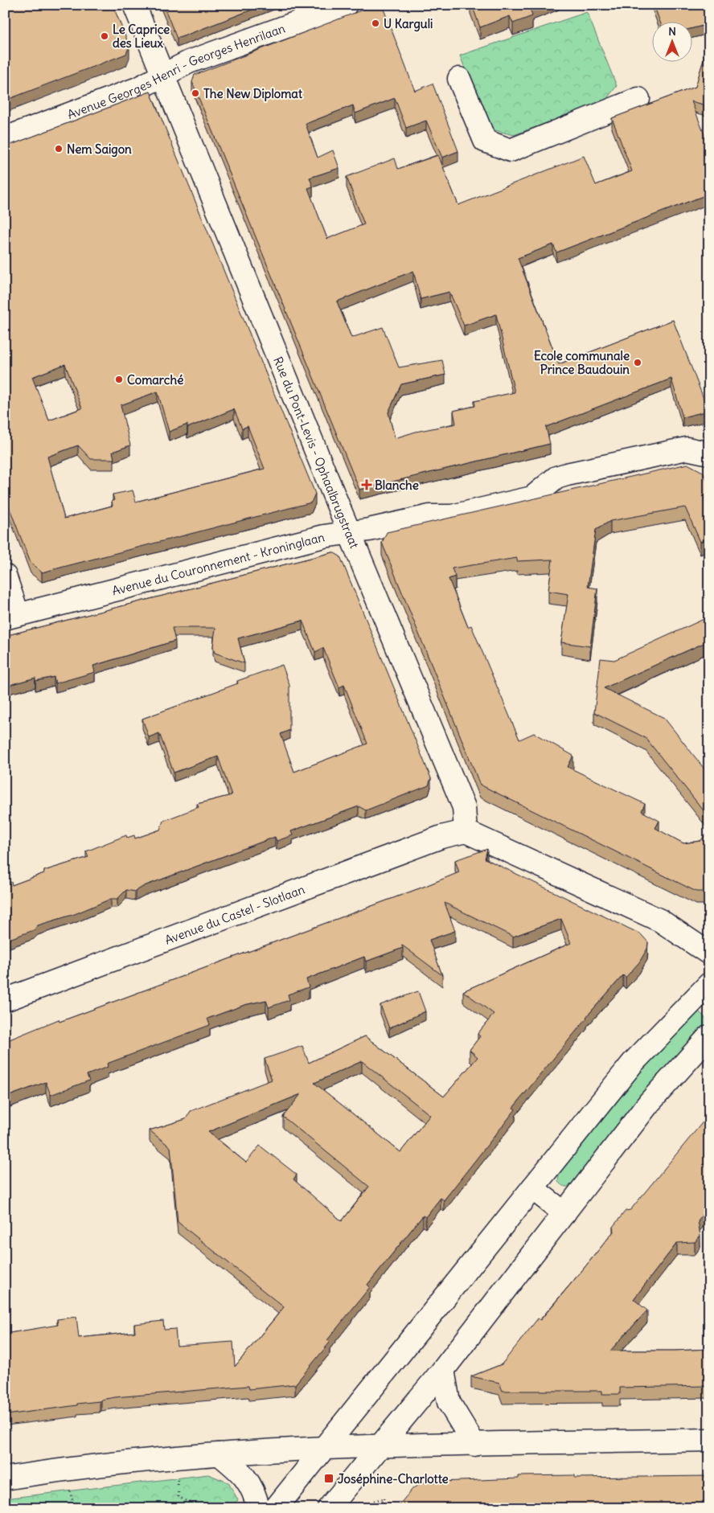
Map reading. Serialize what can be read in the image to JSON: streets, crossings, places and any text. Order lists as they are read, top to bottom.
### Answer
{
  "streets": {
    "street": [
      "Avenue Georges Henri - Georges Henrilaan",
      "Rue du Pont-Levis - Ophaalbrugstraat",
      "Avenue du Couronnement - Kroninglaan",
      "Avenue du Castel - Slotlaan"
    ]
  },
  "crossings": [
    ["Avenue Georges Henri - Georges Henrilaan", "Rue du Pont-Levis - Ophaalbrugstraat"],
    ["Rue du Pont-Levis - Ophaalbrugstraat", "Avenue du Couronnement - Kroninglaan"],
    ["Rue du Pont-Levis - Ophaalbrugstraat", "Avenue du Castel - Slotlaan"]
  ],
  "places": {
    "other": [
      "U Karguli",
      "Le Caprice des Lieux",
      "The New Diplomat",
      "Nem Saigon",
      "Ecole communale Prince Baudouin",
      "Comarché"
    ],
    "health": ["Blanche"],
    "transit": ["Joséphine-Charlotte"]
  },
  "north": "top"
}
